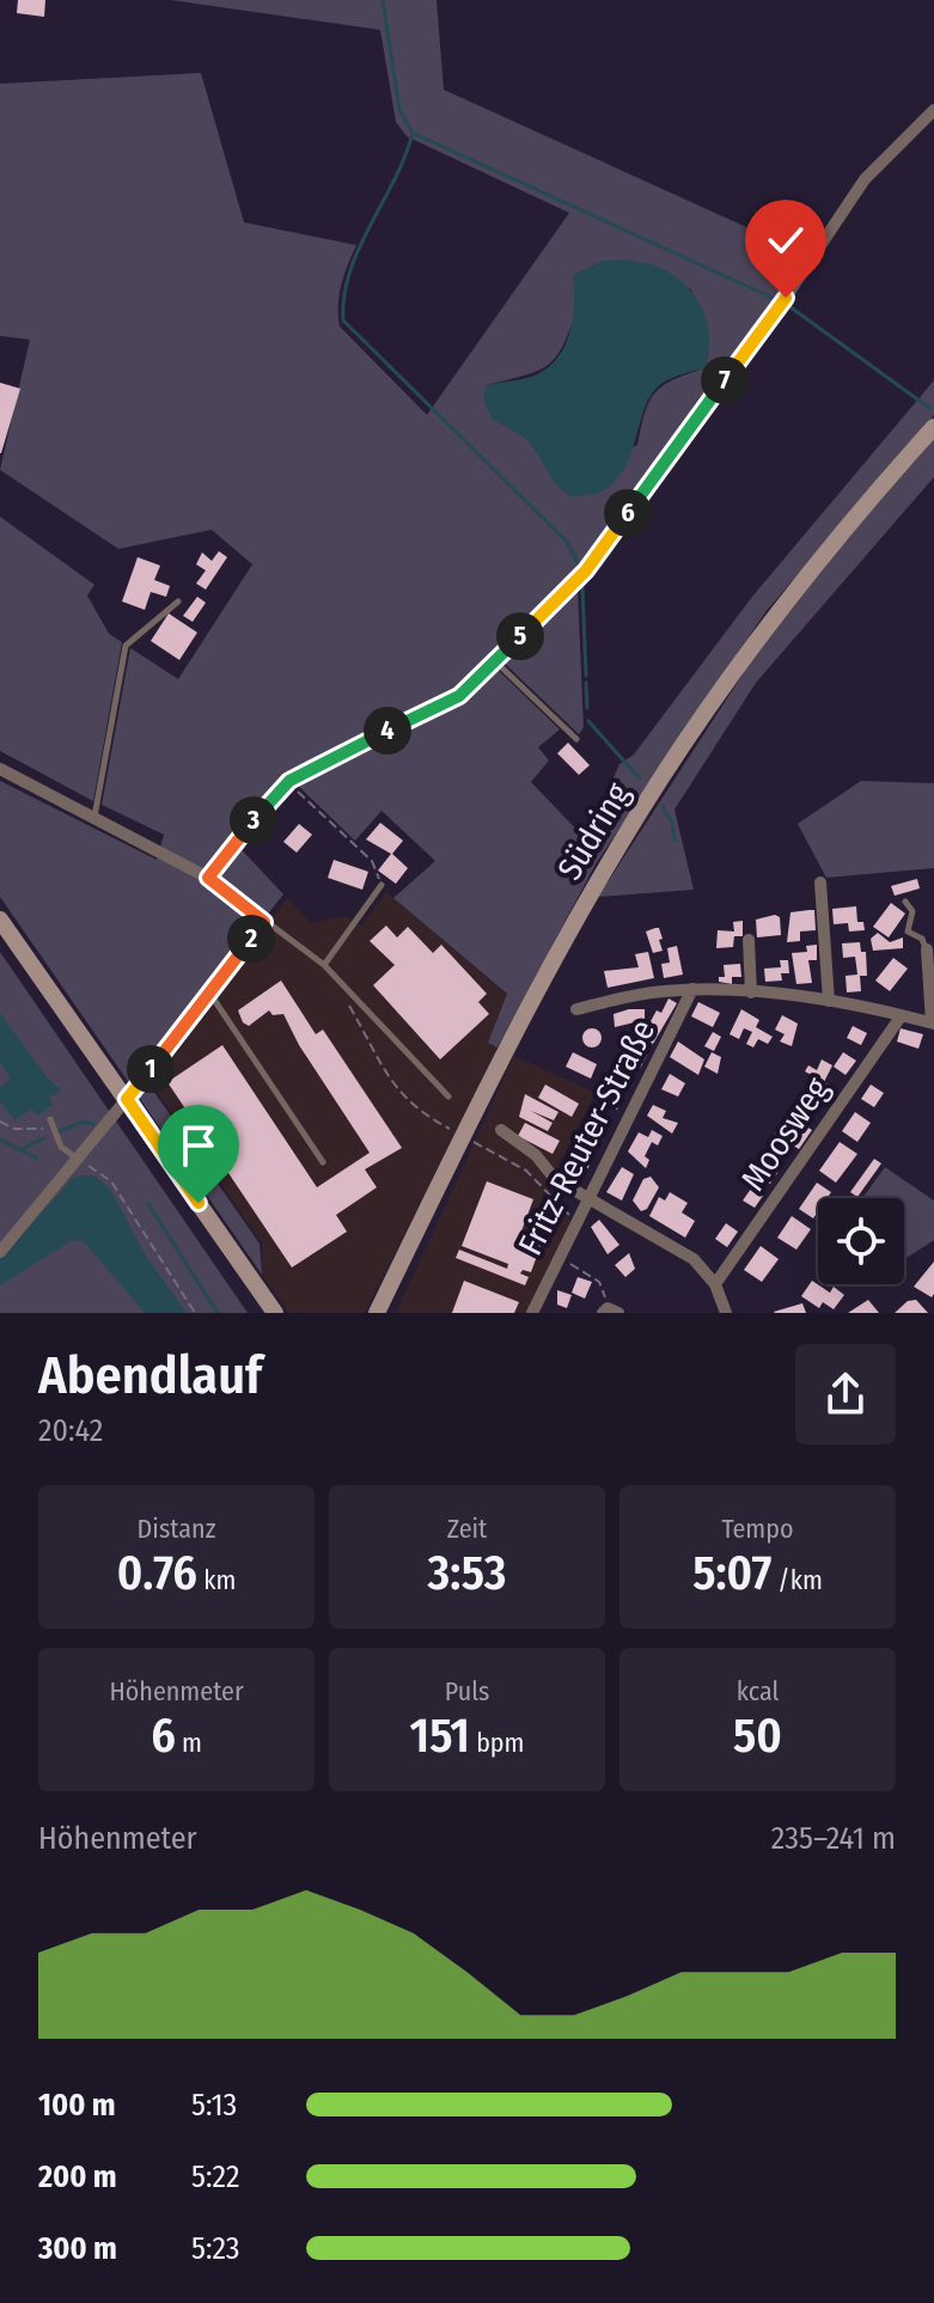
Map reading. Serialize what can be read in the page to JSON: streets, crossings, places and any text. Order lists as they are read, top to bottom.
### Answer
{
  "streets": {
    "main road": ["Südring"],
    "street": ["Moosweg", "Fritz-Reuter-Straße"]
  },
  "page": {
    "pins": [
      "7",
      "6",
      "5",
      "4",
      "3",
      "2",
      "1"
    ],
    "heading": ["Abendlauf", "20:42"],
    "stats": [
      ["Distanz", "0.76 km"],
      ["Zeit", "3:53"],
      ["Tempo", "5:07 /km"],
      ["Höhenmeter", "6 m"],
      ["Puls", "151 bpm"],
      ["kcal", "50"]
    ],
    "chart": ["Höhenmeter", "235–241 m"],
    "list": [
      {
        "name": "100 m",
        "note": "5:13"
      },
      {
        "name": "200 m",
        "note": "5:22"
      },
      {
        "name": "300 m",
        "note": "5:23"
      }
    ]
  }
}
